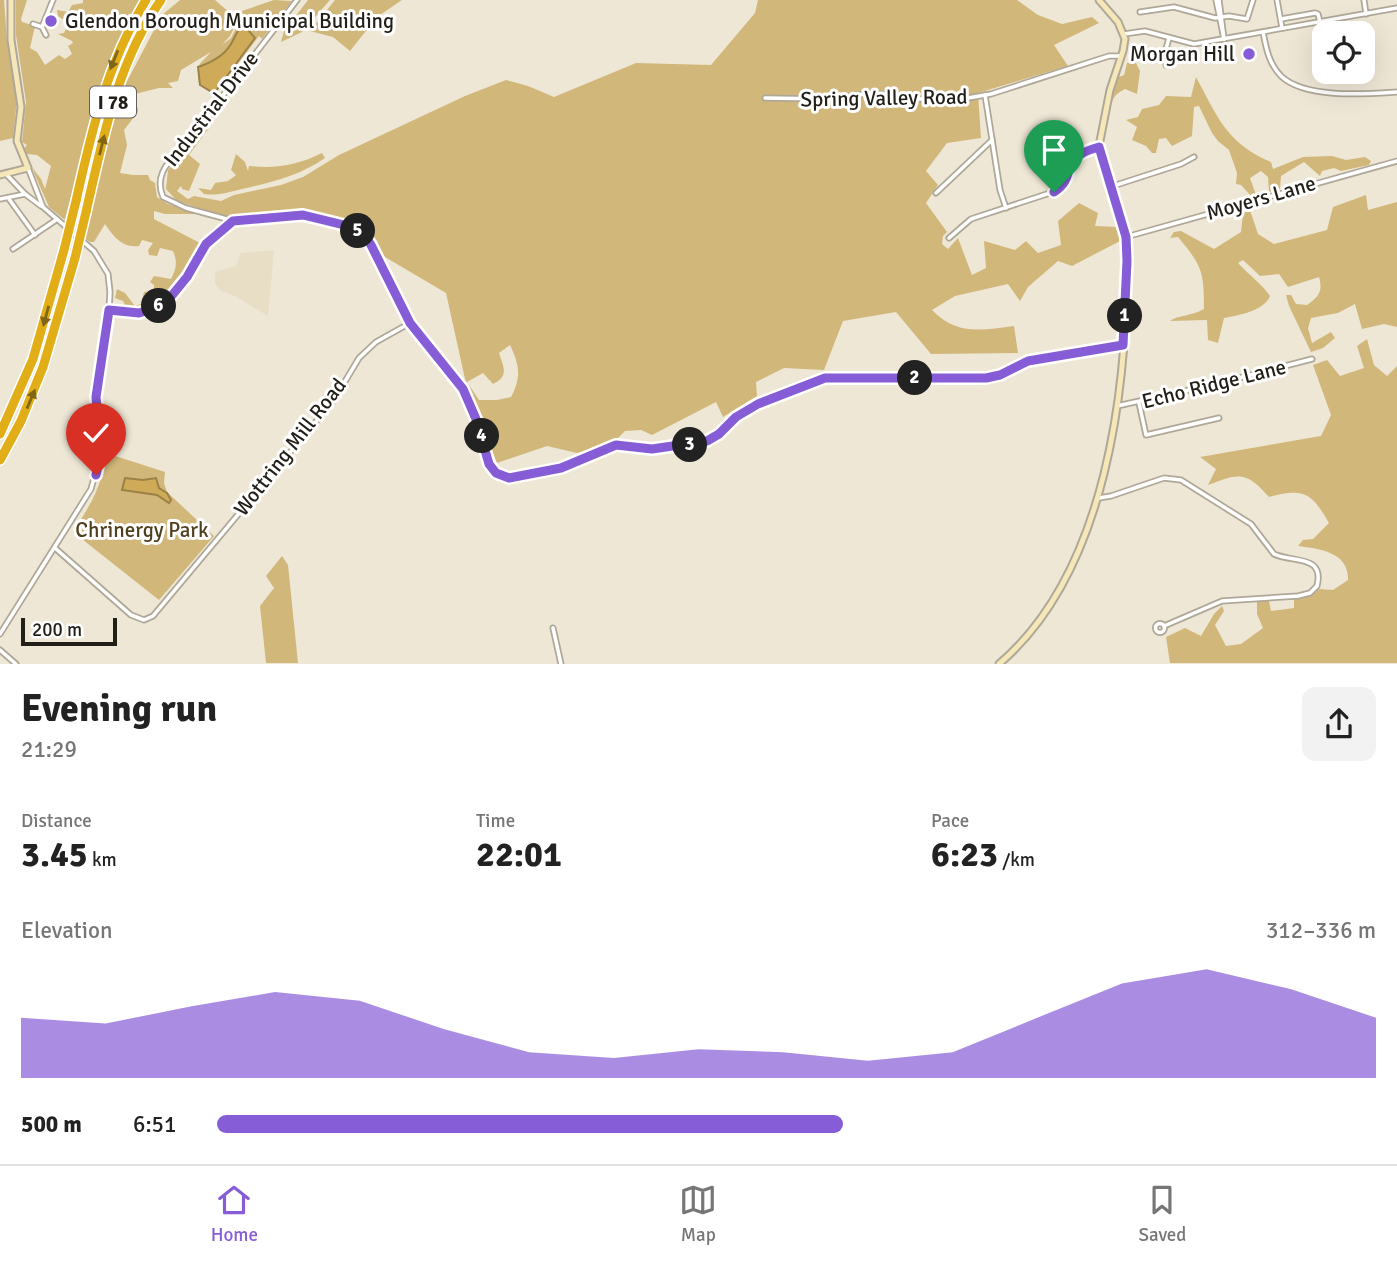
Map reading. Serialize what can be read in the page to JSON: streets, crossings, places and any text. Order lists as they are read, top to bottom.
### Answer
{
  "streets": {
    "highway": ["I 78"],
    "street": [
      "Spring Valley Road",
      "Industrial Drive",
      "Moyers Lane",
      "Echo Ridge Lane",
      "Wottring Mill Road"
    ]
  },
  "parks": ["Chrinergy Park"],
  "places": ["Glendon Borough Municipal Building", "Morgan Hill"],
  "scale_bar": "200 m",
  "page": {
    "pins": [
      "5",
      "6",
      "1",
      "2",
      "4",
      "3"
    ],
    "scale": "200 m",
    "heading": ["Evening run", "21:29"],
    "stats": [
      ["Distance", "3.45 km"],
      ["Time", "22:01"],
      ["Pace", "6:23 /km"]
    ],
    "chart": ["Elevation", "312–336 m"],
    "list": [
      {
        "name": "500 m",
        "note": "6:51"
      }
    ],
    "tabs": ["Home", "Map", "Saved"]
  }
}
